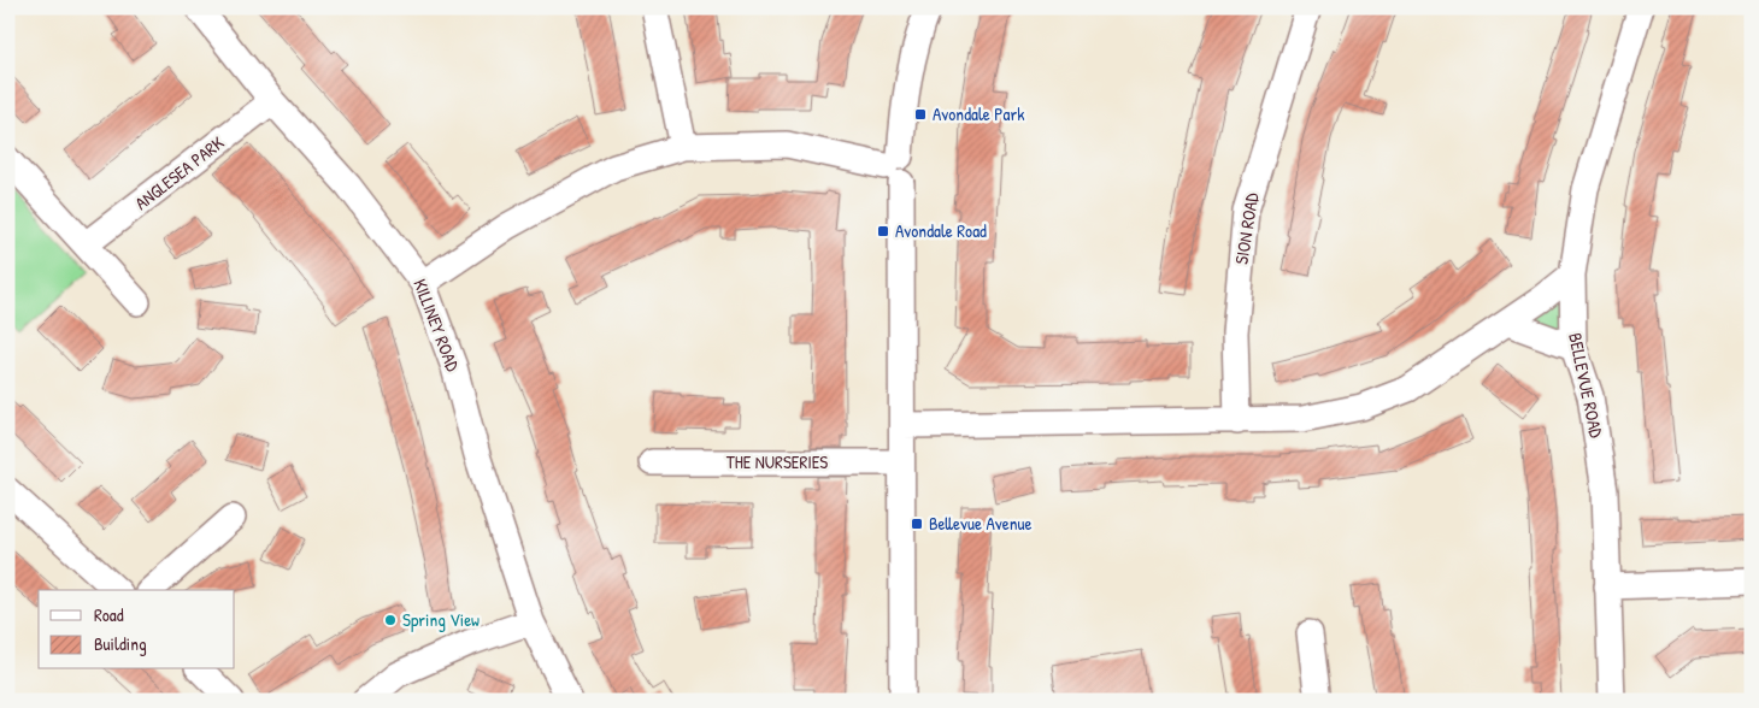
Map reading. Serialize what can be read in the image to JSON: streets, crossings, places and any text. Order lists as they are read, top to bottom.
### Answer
{
  "streets": {
    "street": [
      "ANGLESEA PARK",
      "SION ROAD",
      "KILLINEY ROAD",
      "BELLEVUE ROAD",
      "THE NURSERIES"
    ]
  },
  "crossings": [
    ["ANGLESEA PARK", "KILLINEY ROAD"]
  ],
  "places": {
    "transit": ["Avondale Park", "Avondale Road", "Bellevue Avenue"],
    "other": ["Spring View"]
  },
  "legend": ["Road", "Building"]
}
